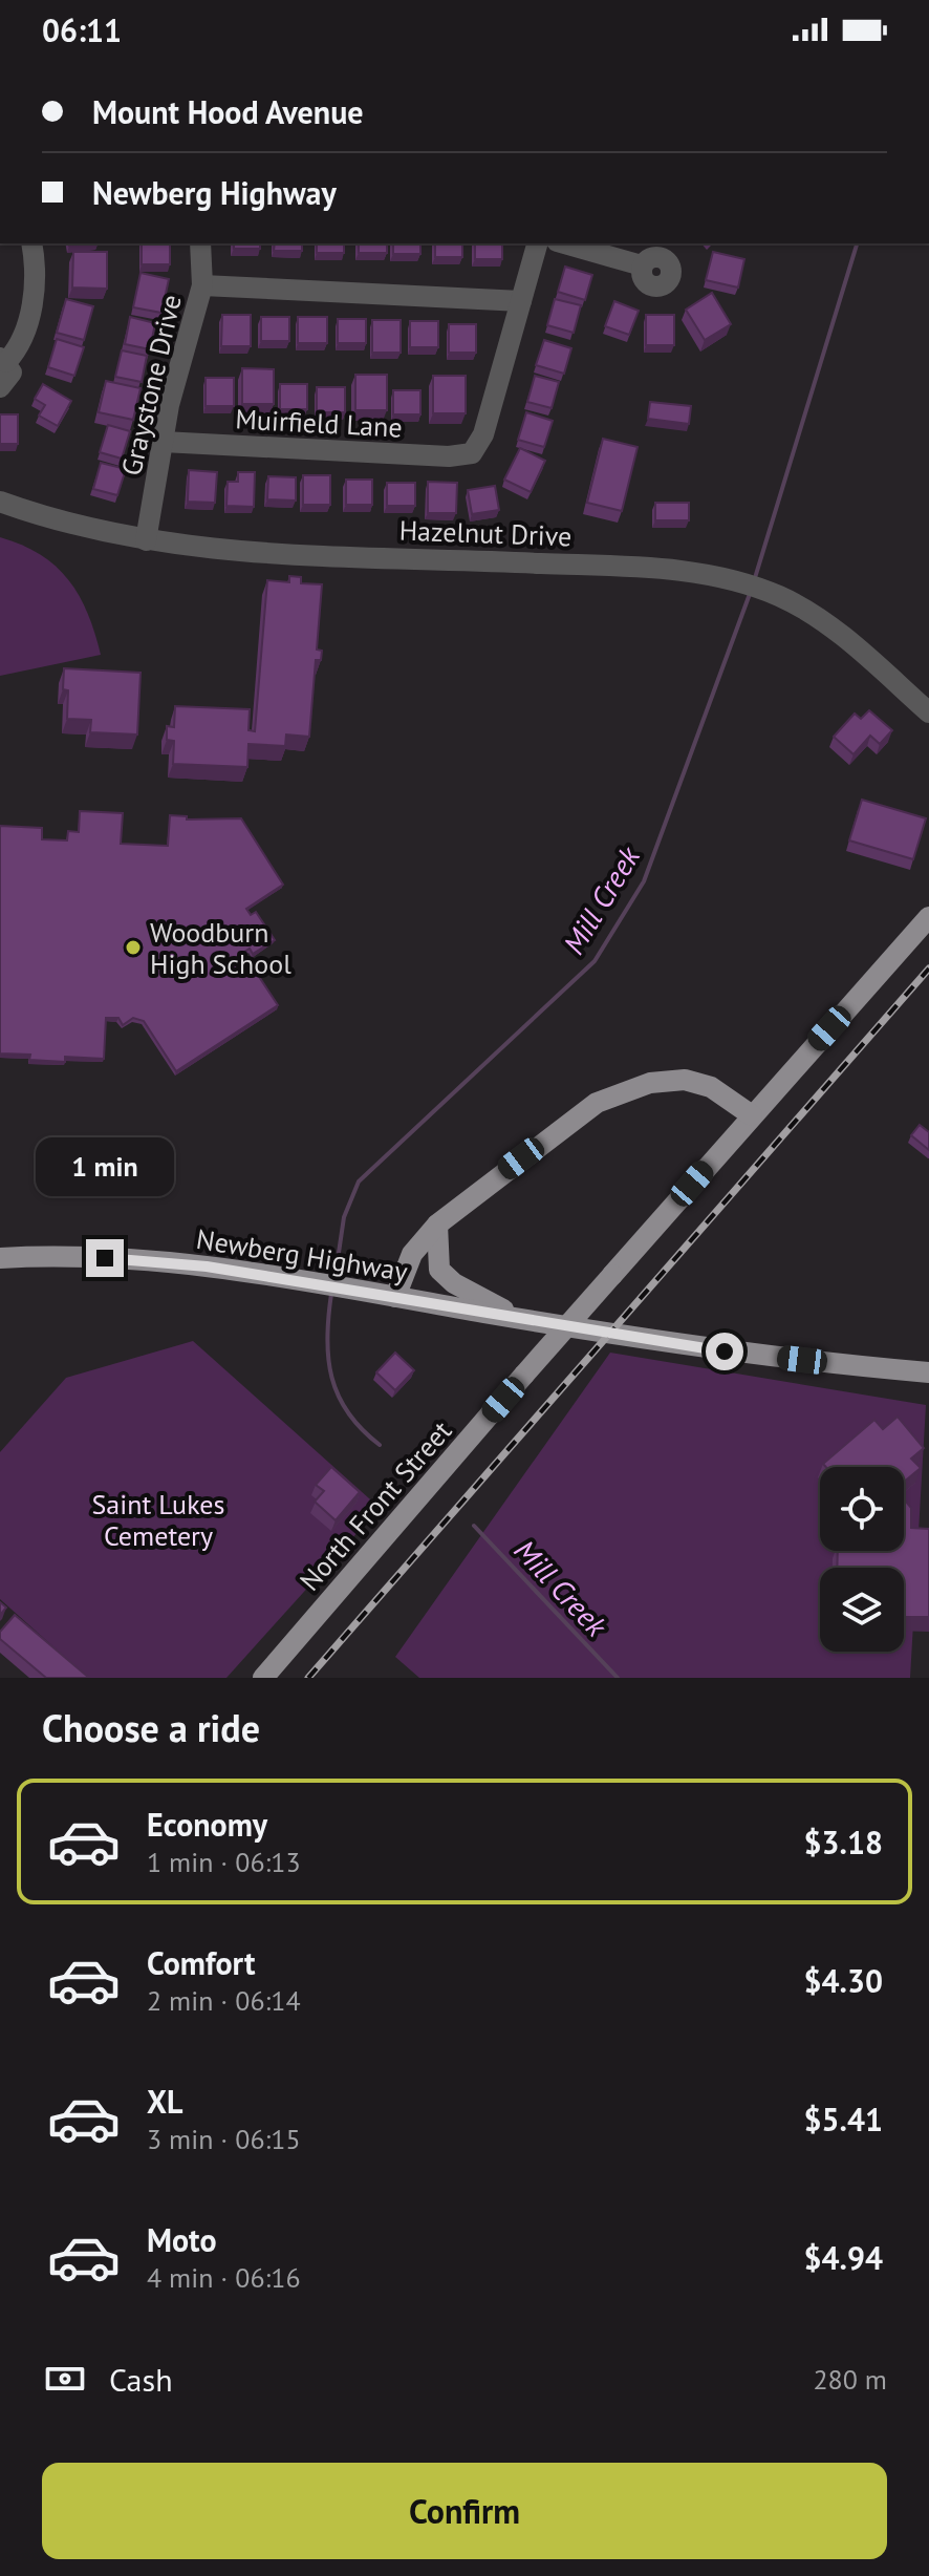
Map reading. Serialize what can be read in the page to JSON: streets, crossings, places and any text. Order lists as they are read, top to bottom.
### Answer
{
  "streets": {
    "main road": ["Newberg Highway", "North Front Street"],
    "street": ["Graystone Drive", "Muirfield Lane", "Hazelnut Drive"]
  },
  "crossings": [
    ["Graystone Drive", "Muirfield Lane"],
    ["Graystone Drive", "Hazelnut Drive"]
  ],
  "water": ["Mill Creek"],
  "parks": ["Saint Lukes Cemetery"],
  "places": ["Woodburn High School"],
  "page": {
    "status": "06:11",
    "banner": ["Mount Hood Avenue", "Newberg Highway"],
    "bubble": "1 min",
    "heading": "Choose a ride",
    "list": [
      {
        "name": "Economy",
        "note": "1 min · 06:13",
        "value": "$3.18"
      },
      {
        "name": "Comfort",
        "note": "2 min · 06:14",
        "value": "$4.30"
      },
      {
        "name": "XL",
        "note": "3 min · 06:15",
        "value": "$5.41"
      },
      {
        "name": "Moto",
        "note": "4 min · 06:16",
        "value": "$4.94"
      }
    ],
    "pay": ["Cash", "280 m"],
    "buttons": "Confirm"
  }
}
